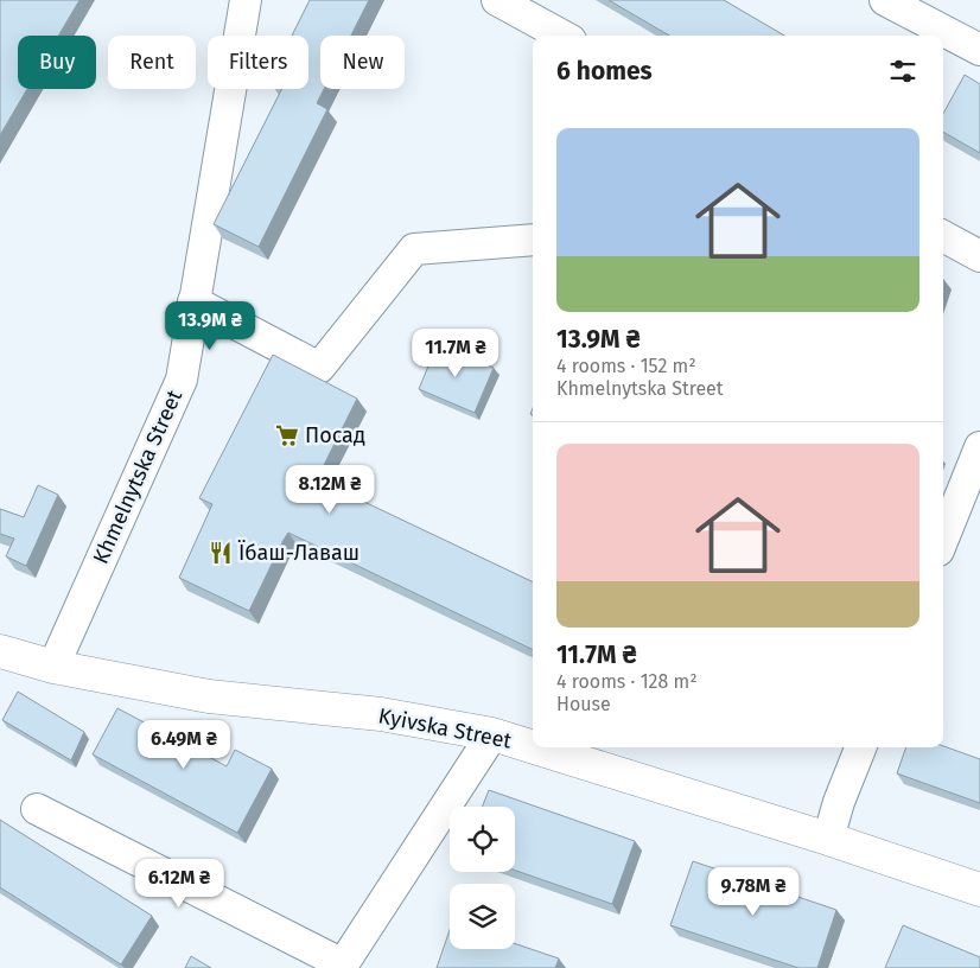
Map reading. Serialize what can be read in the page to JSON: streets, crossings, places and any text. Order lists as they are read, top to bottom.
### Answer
{
  "streets": {
    "main road": ["Kyivska Street"],
    "street": ["Khmelnytska Street"]
  },
  "crossings": [
    ["Khmelnytska Street", "Kyivska Street"]
  ],
  "places": {
    "supermarket": ["Посад"],
    "restaurant": ["Їбаш-Лаваш"]
  },
  "page": {
    "chip": [
      "Buy",
      "Rent",
      "Filters",
      "New"
    ],
    "heading": "6 homes",
    "list": [
      {
        "name": "13.9M ₴",
        "note": "4 rooms · 152 m² · Khmelnytska Street"
      },
      {
        "name": "11.7M ₴",
        "note": "4 rooms · 128 m² · House"
      }
    ],
    "price": [
      "13.9M ₴",
      "11.7M ₴",
      "8.12M ₴",
      "6.49M ₴",
      "6.12M ₴",
      "9.78M ₴"
    ]
  }
}
